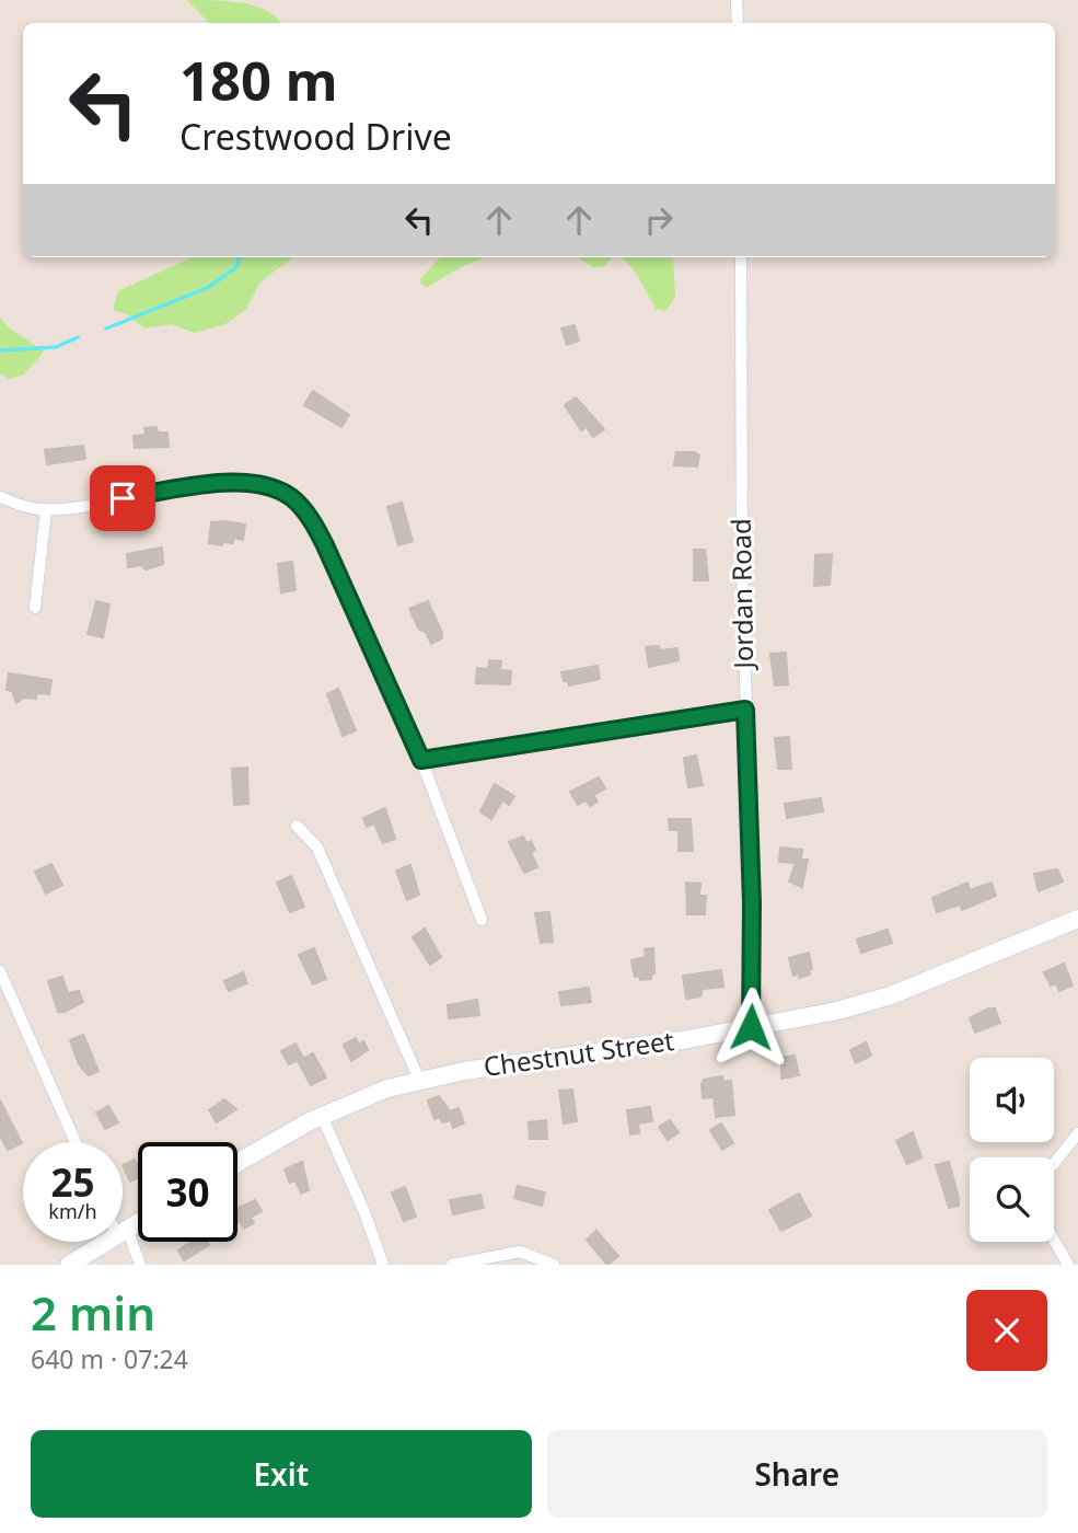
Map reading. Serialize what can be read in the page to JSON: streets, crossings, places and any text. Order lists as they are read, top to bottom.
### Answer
{
  "streets": {
    "main road": ["Chestnut Street"],
    "street": ["Jordan Road"]
  },
  "crossings": [
    ["Jordan Road", "Chestnut Street"]
  ],
  "page": {
    "turn": ["180 m", "Crestwood Drive"],
    "speed": "25 km/h",
    "limit": "30",
    "heading": ["2 min", "640 m · 07:24"],
    "buttons": ["Exit", "Share"]
  }
}
